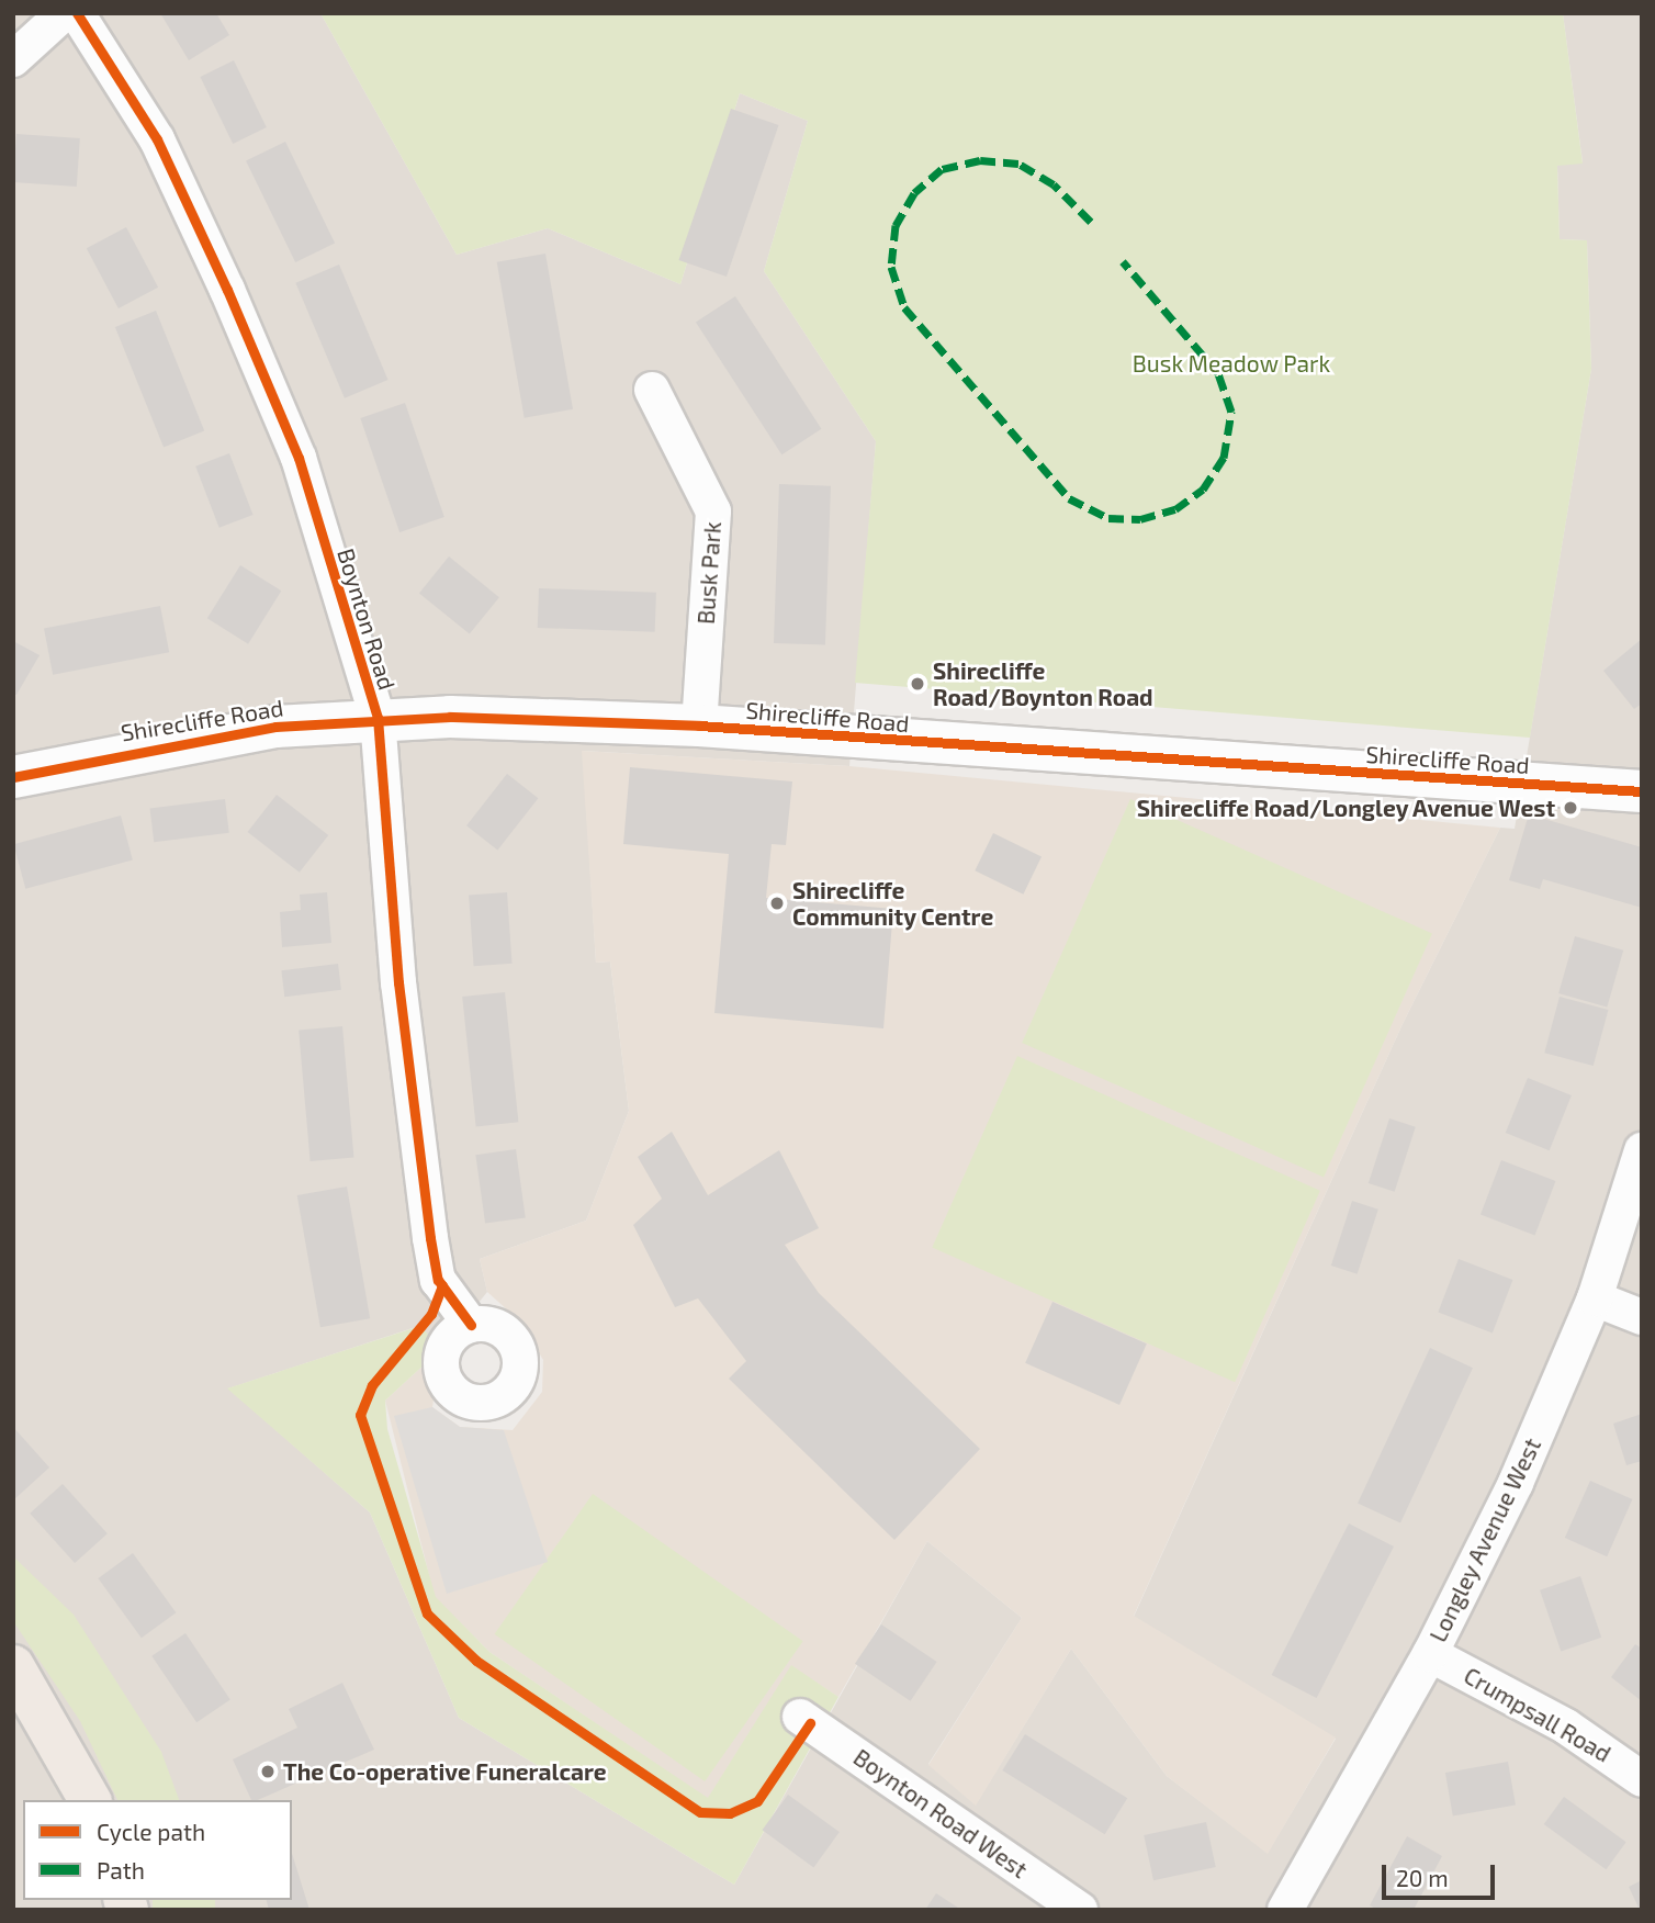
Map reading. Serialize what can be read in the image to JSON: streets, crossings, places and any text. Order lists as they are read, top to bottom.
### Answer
{
  "streets": {
    "street": [
      "Busk Park",
      "Boynton Road",
      "Shirecliffe Road",
      "Longley Avenue West",
      "Crumpsall Road",
      "Boynton Road West"
    ]
  },
  "crossings": [
    ["Busk Park", "Shirecliffe Road"],
    ["Boynton Road", "Shirecliffe Road"],
    ["Longley Avenue West", "Crumpsall Road"]
  ],
  "parks": ["Busk Meadow Park"],
  "places": [
    "Shirecliffe Road/Boynton Road",
    "Shirecliffe Road/Longley Avenue West",
    "Shirecliffe Community Centre",
    "The Co-operative Funeralcare"
  ],
  "legend": ["Cycle path", "Path"],
  "scale_bar": "20 m"
}
